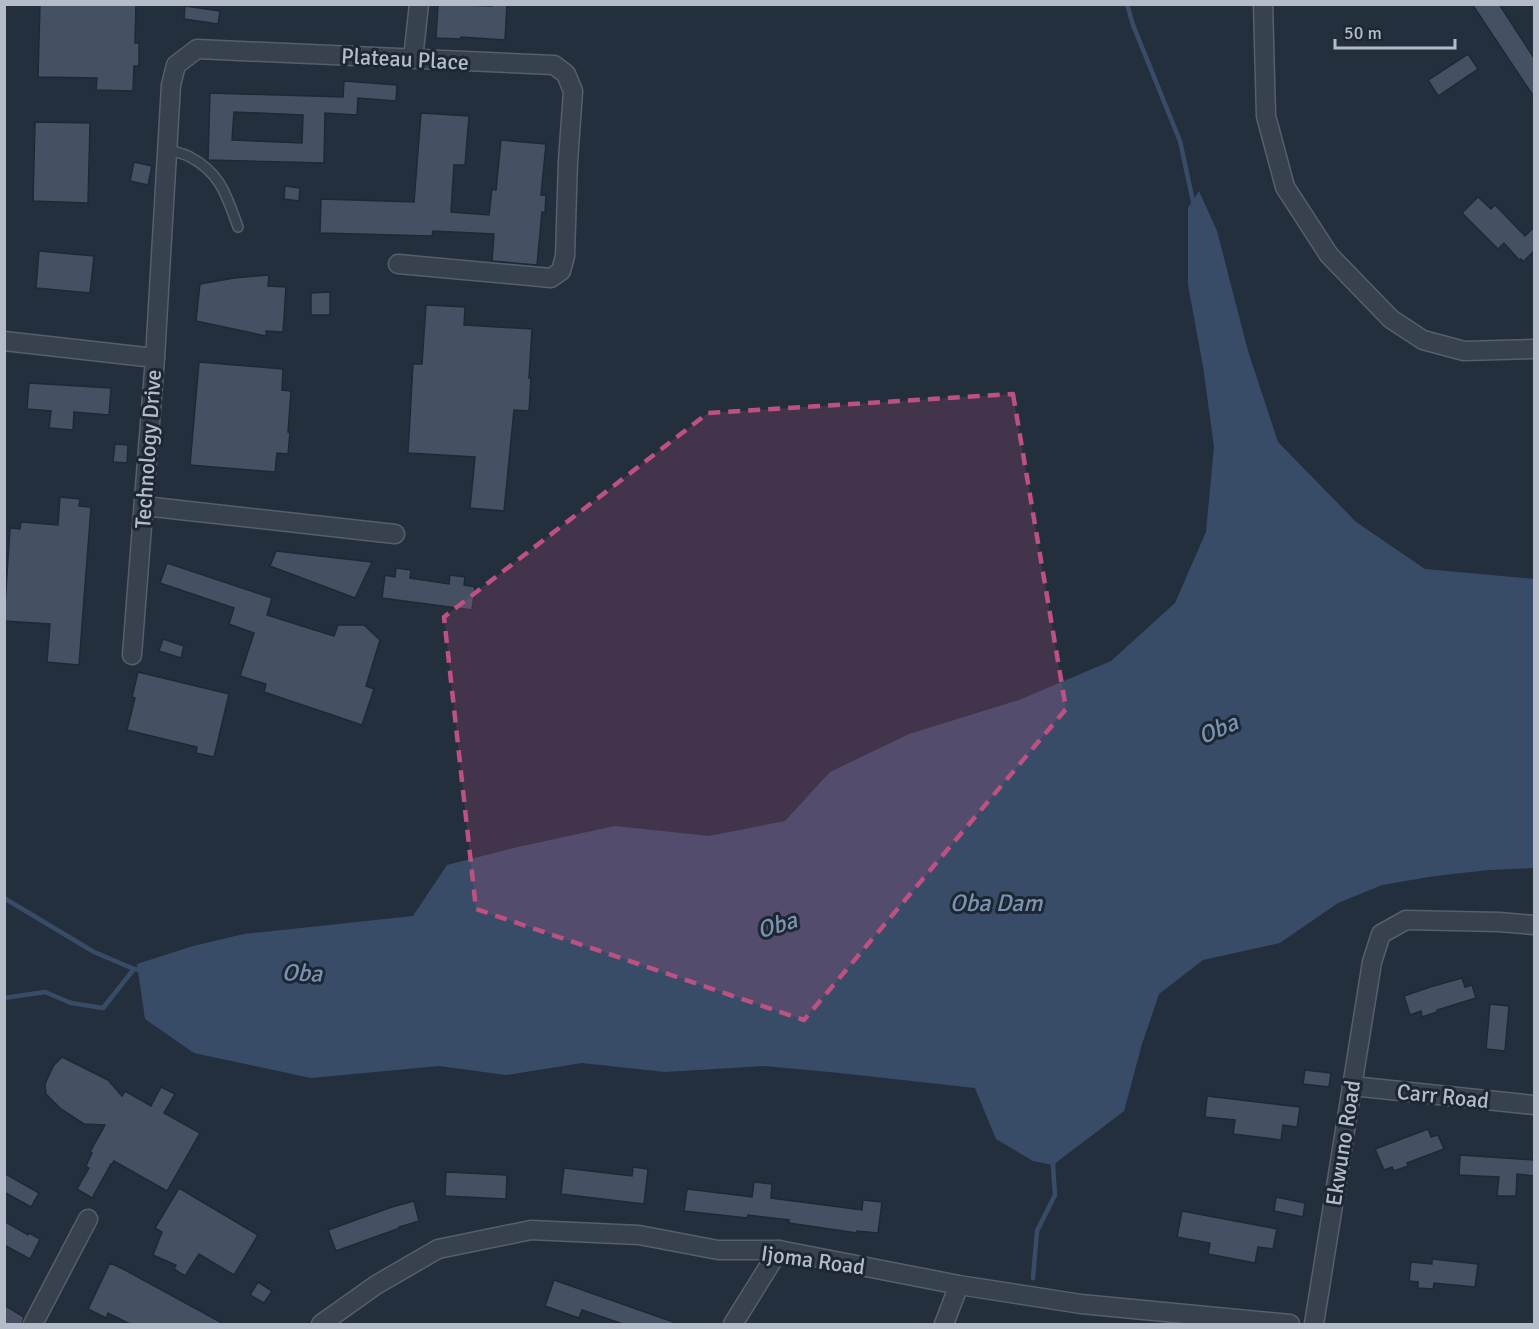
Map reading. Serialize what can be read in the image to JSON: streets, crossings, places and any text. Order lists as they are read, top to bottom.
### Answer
{
  "streets": {
    "street": [
      "Plateau Place",
      "Technology Drive",
      "Carr Road",
      "Ekwuno Road",
      "Ijoma Road"
    ]
  },
  "crossings": [
    ["Plateau Place", "Technology Drive"],
    ["Carr Road", "Ekwuno Road"]
  ],
  "water": ["Oba", "Oba Dam"],
  "scale_bar": "50 m"
}
